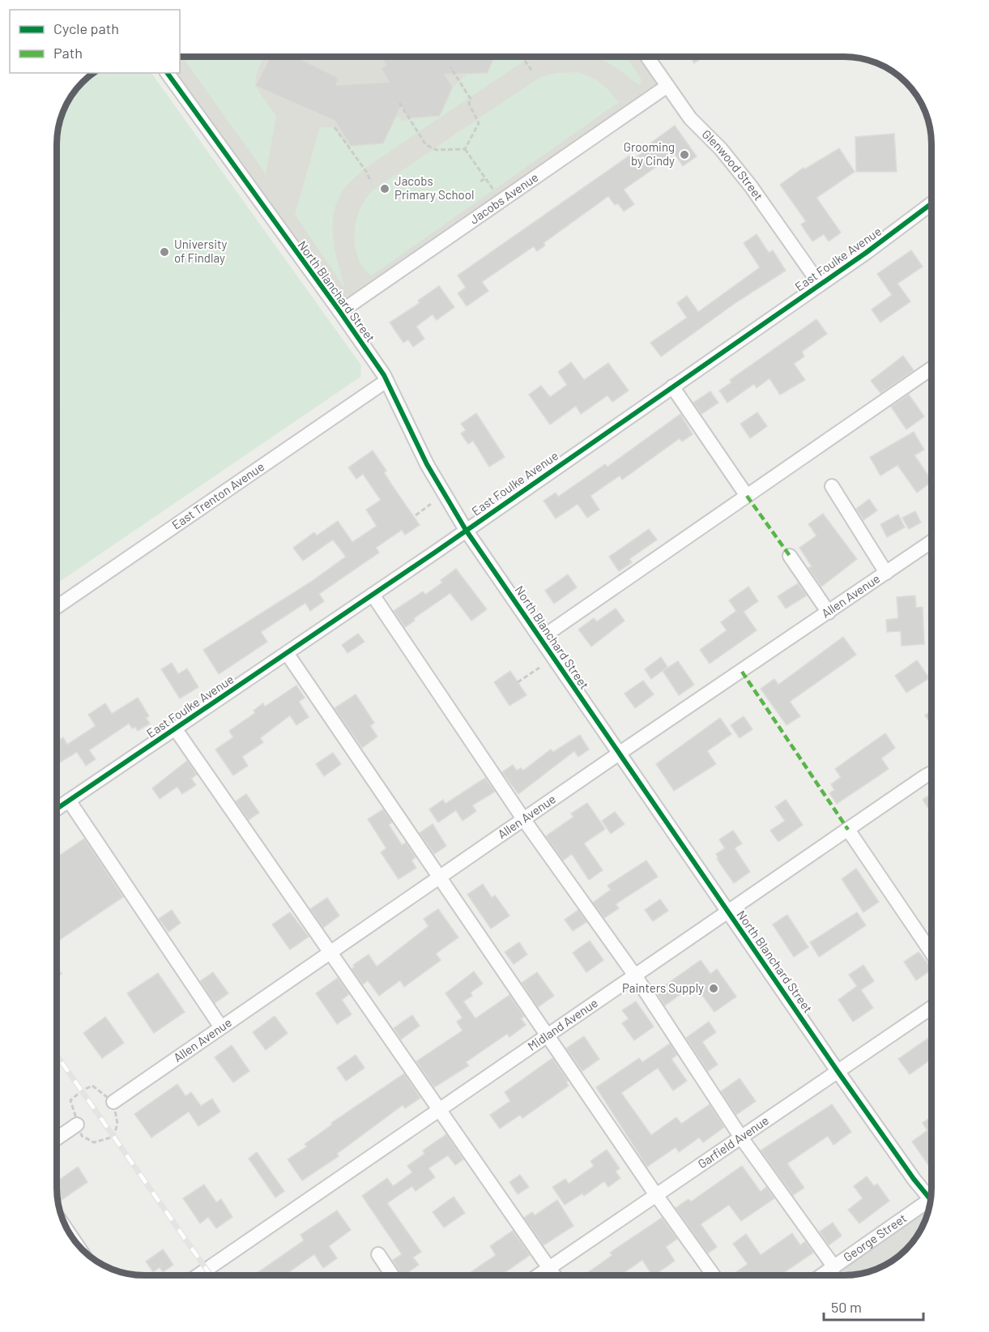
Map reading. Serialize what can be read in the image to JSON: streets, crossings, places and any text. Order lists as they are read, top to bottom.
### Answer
{
  "streets": {
    "street": [
      "Glenwood Street",
      "Jacobs Avenue",
      "East Foulke Avenue",
      "North Blanchard Street",
      "East Trenton Avenue",
      "Allen Avenue",
      "Midland Avenue",
      "Garfield Avenue",
      "George Street"
    ]
  },
  "crossings": [
    ["Glenwood Street", "Jacobs Avenue"],
    ["Glenwood Street", "East Foulke Avenue"],
    ["Jacobs Avenue", "North Blanchard Street"],
    ["East Foulke Avenue", "North Blanchard Street"],
    ["North Blanchard Street", "East Trenton Avenue"],
    ["North Blanchard Street", "Allen Avenue"],
    ["North Blanchard Street", "Midland Avenue"],
    ["North Blanchard Street", "Garfield Avenue"]
  ],
  "places": [
    "Grooming by Cindy",
    "Jacobs Primary School",
    "University of Findlay",
    "Painters Supply"
  ],
  "legend": ["Cycle path", "Path"],
  "scale_bar": "50 m"
}
